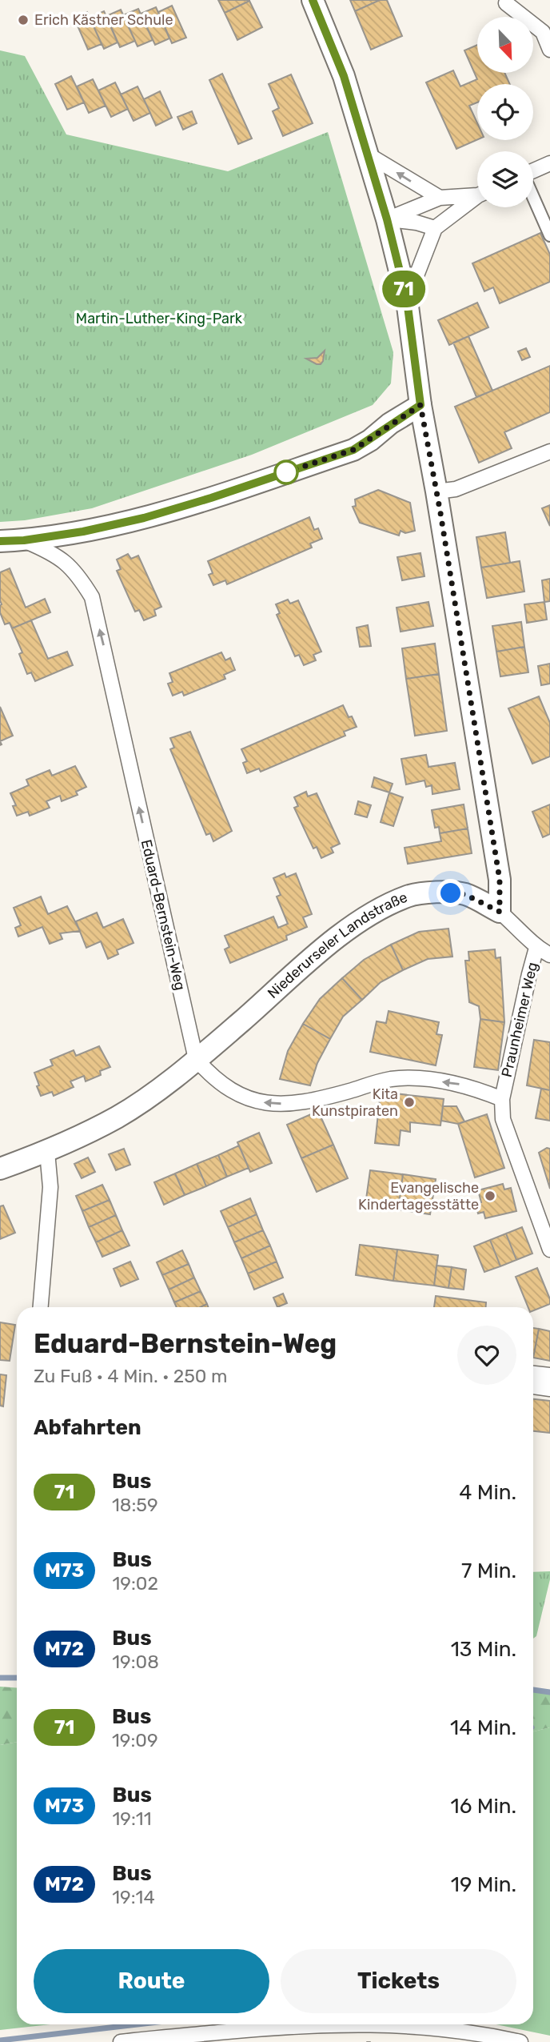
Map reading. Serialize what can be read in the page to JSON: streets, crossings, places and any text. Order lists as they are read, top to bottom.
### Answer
{
  "streets": {
    "main road": ["Niederurseler Landstraße"],
    "street": ["Eduard-Bernstein-Weg", "Praunheimer Weg"]
  },
  "crossings": [
    ["Eduard-Bernstein-Weg", "Niederurseler Landstraße"],
    ["Niederurseler Landstraße", "Praunheimer Weg"]
  ],
  "one_way": ["Eduard-Bernstein-Weg"],
  "parks": ["Martin-Luther-King-Park"],
  "places": ["Erich Kästner Schule", "Kita Kunstpiraten", "Evangelische Kindertagesstätte"],
  "lines": ["bus line 71"],
  "north": "bottom right",
  "page": {
    "on_map": "71",
    "heading": [
      ["Eduard-Bernstein-Weg", "Zu Fuß · 4 Min. · 250 m"],
      "Abfahrten"
    ],
    "list": [
      {
        "mark": "71",
        "name": "Bus",
        "note": "18:59",
        "value": "4 Min."
      },
      {
        "mark": "M73",
        "name": "Bus",
        "note": "19:02",
        "value": "7 Min."
      },
      {
        "mark": "M72",
        "name": "Bus",
        "note": "19:08",
        "value": "13 Min."
      },
      {
        "mark": "71",
        "name": "Bus",
        "note": "19:09",
        "value": "14 Min."
      },
      {
        "mark": "M73",
        "name": "Bus",
        "note": "19:11",
        "value": "16 Min."
      },
      {
        "mark": "M72",
        "name": "Bus",
        "note": "19:14",
        "value": "19 Min."
      }
    ],
    "buttons": ["Route", "Tickets"]
  }
}
